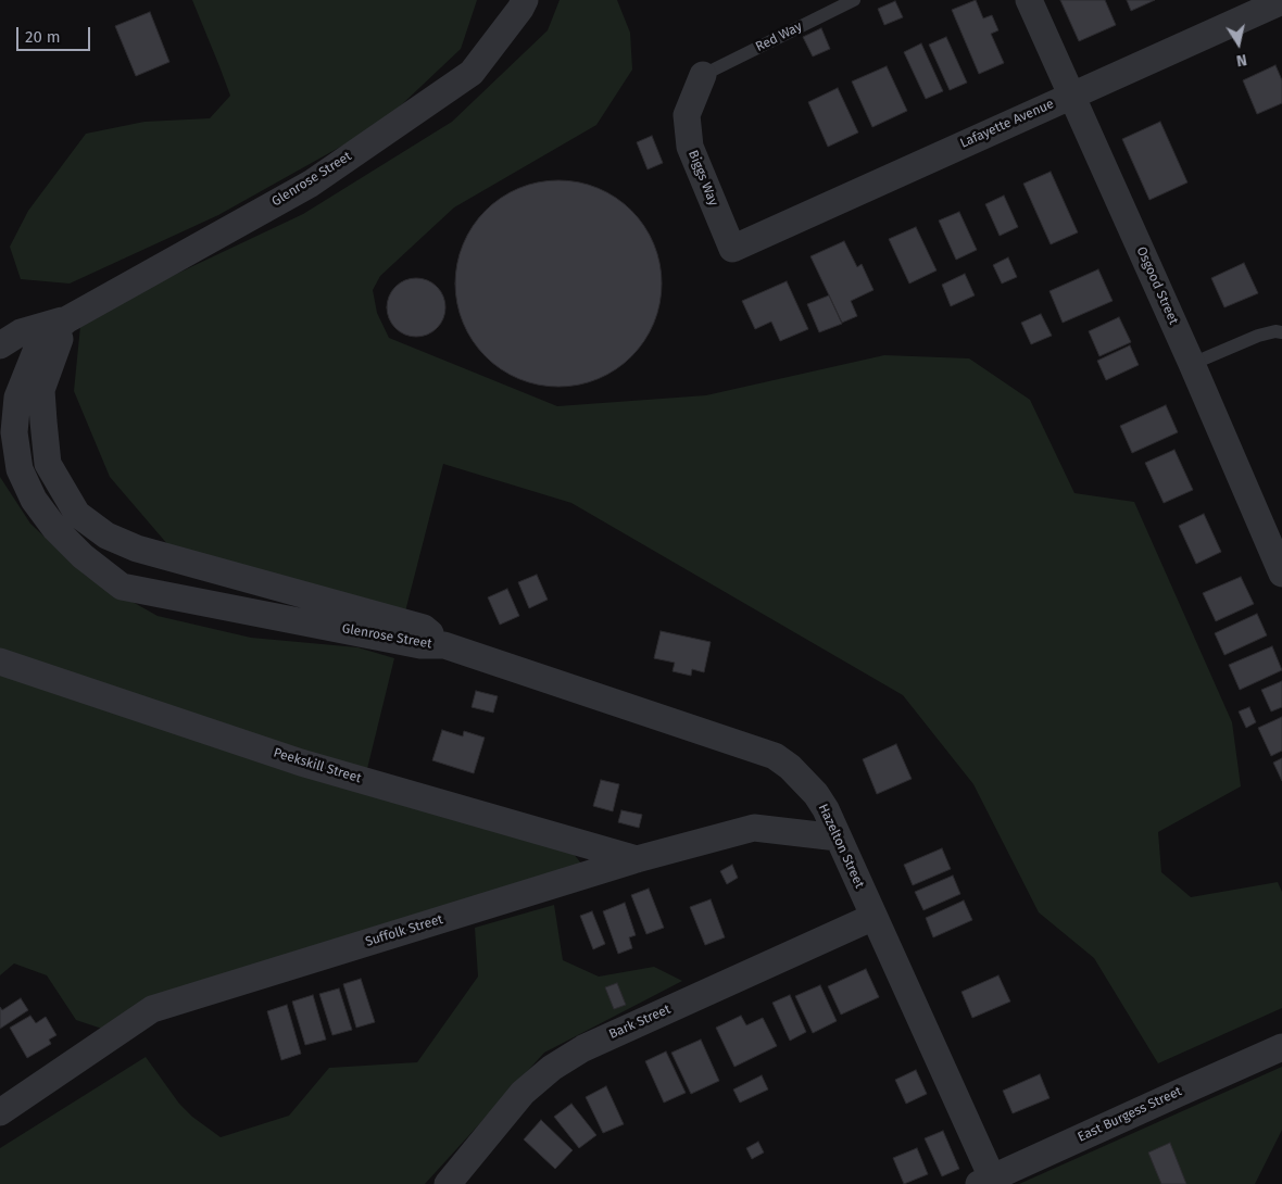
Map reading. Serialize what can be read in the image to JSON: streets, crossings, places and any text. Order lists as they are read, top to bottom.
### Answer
{
  "streets": {
    "street": [
      "Lafayette Avenue",
      "Biggs Way",
      "Glenrose Street",
      "Osgood Street",
      "Peekskill Street",
      "Hazelton Street",
      "Suffolk Street",
      "Bark Street",
      "East Burgess Street"
    ],
    "lane": ["Red Way"]
  },
  "crossings": [
    ["Red Way", "Biggs Way"],
    ["Lafayette Avenue", "Biggs Way"],
    ["Lafayette Avenue", "Osgood Street"],
    ["Glenrose Street", "Hazelton Street"],
    ["Peekskill Street", "Suffolk Street"],
    ["Hazelton Street", "Suffolk Street"],
    ["Hazelton Street", "Bark Street"],
    ["Hazelton Street", "East Burgess Street"]
  ],
  "scale_bar": "20 m",
  "north": "bottom"
}
